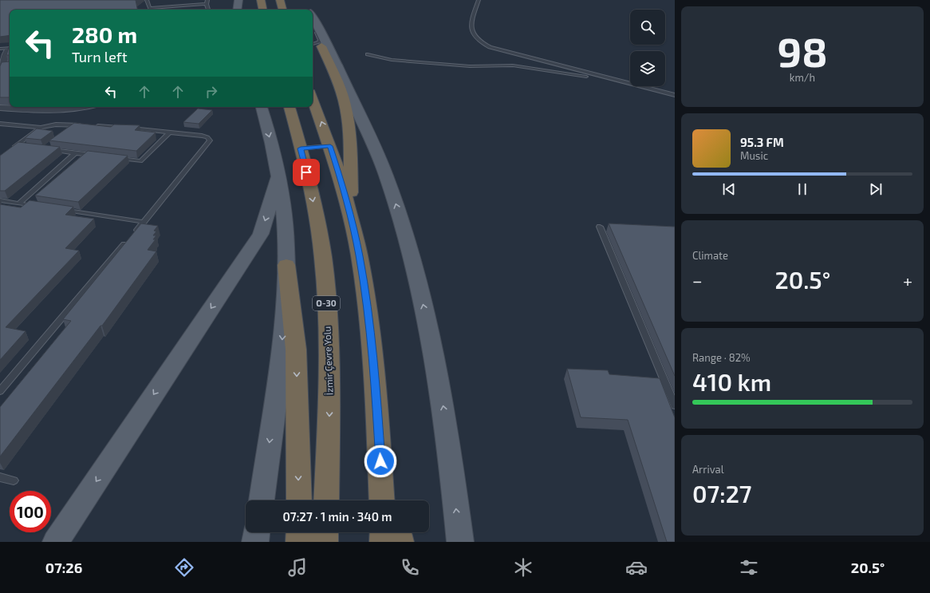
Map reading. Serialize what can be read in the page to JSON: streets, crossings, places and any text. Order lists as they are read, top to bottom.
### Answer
{
  "streets": {
    "highway": ["O-30", "İzmir Çevre Yolu"]
  },
  "page": {
    "tile": [
      ["98", "km/h"],
      "Climate",
      ["Range · 82%", "410 km"],
      ["Arrival", "07:27"]
    ],
    "turn": ["280 m", "Turn left"],
    "song": ["95.3 FM", "Music"],
    "heat": ["−", "20.5°", "+"],
    "limit": "100",
    "trip": "07:27 · 1 min · 340 m",
    "tabs": ["07:26", "20.5°"]
  }
}
